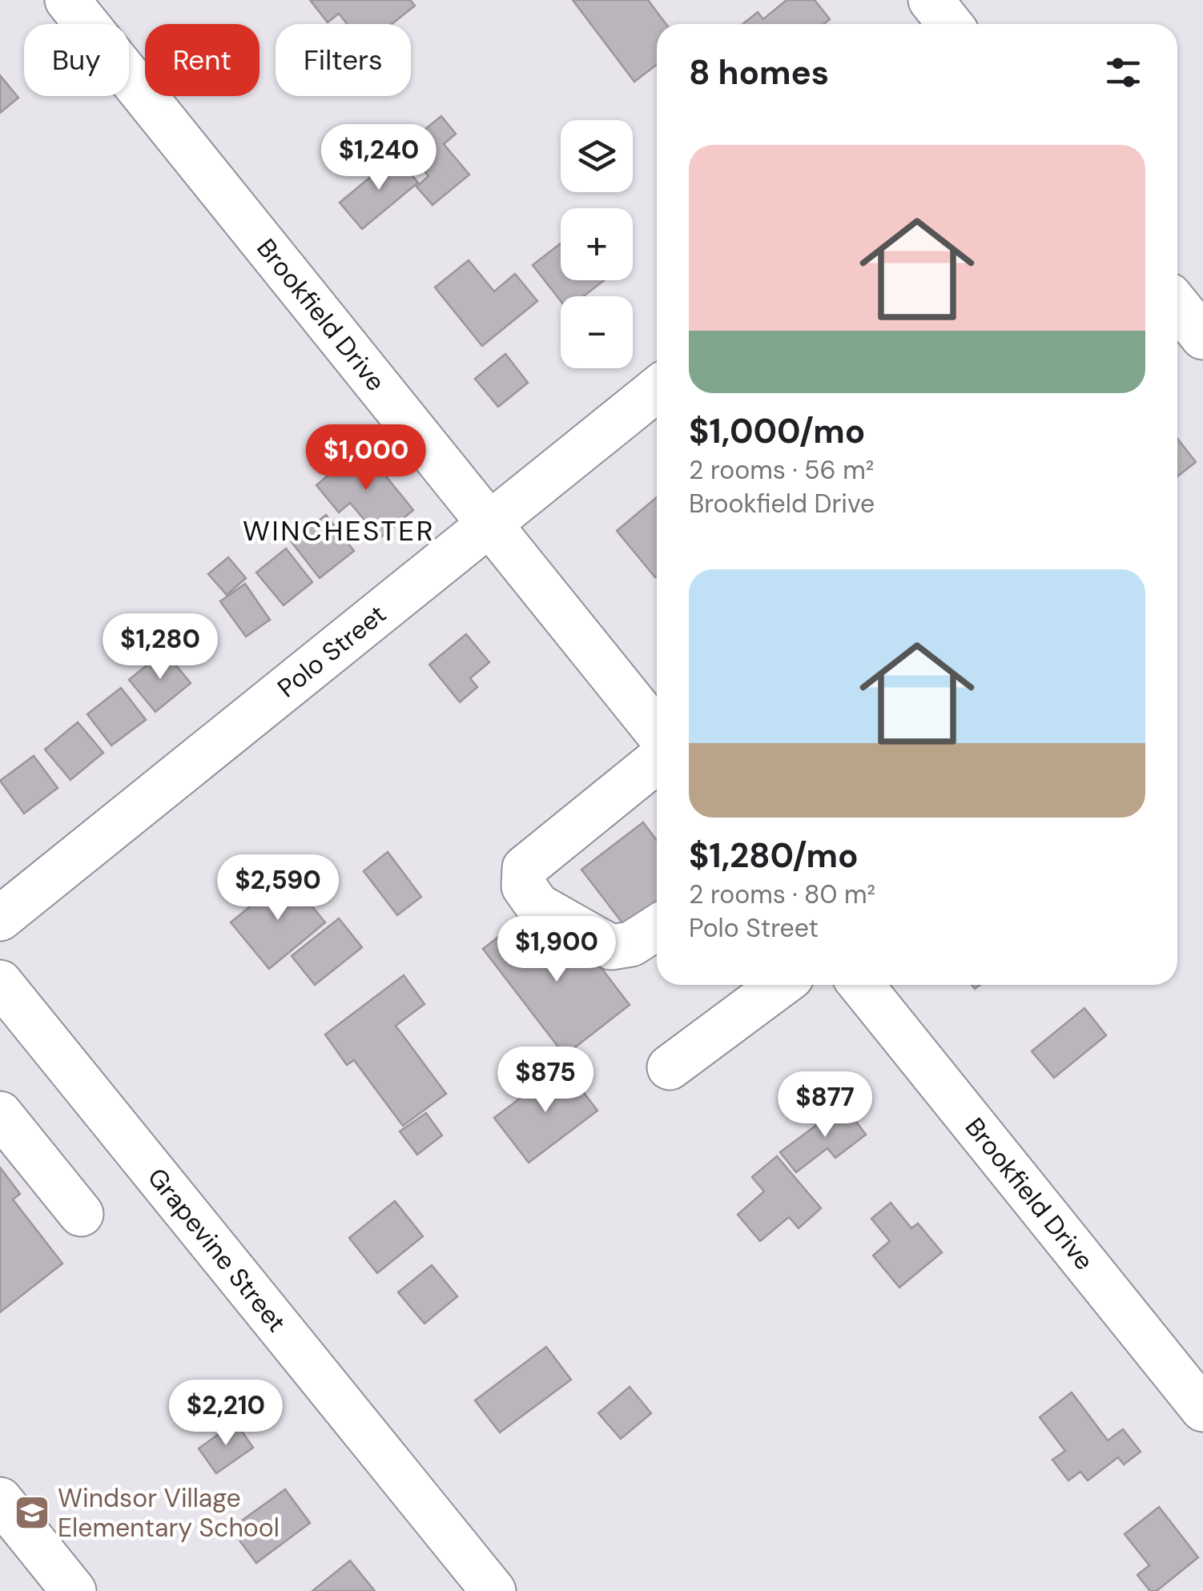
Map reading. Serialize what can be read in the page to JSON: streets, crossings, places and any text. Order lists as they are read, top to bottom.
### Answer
{
  "streets": {
    "street": ["Brookfield Drive", "Polo Street", "Grapevine Street"]
  },
  "crossings": [
    ["Brookfield Drive", "Polo Street"]
  ],
  "districts": ["WINCHESTER"],
  "places": {
    "school or university": ["Windsor Village Elementary School"]
  },
  "page": {
    "chip": ["Buy", "Rent", "Filters"],
    "heading": "8 homes",
    "map_buttons": ["+", "−"],
    "list": [
      {
        "name": "$1,000/mo",
        "note": "2 rooms · 56 m² · Brookfield Drive"
      },
      {
        "name": "$1,280/mo",
        "note": "2 rooms · 80 m² · Polo Street"
      }
    ],
    "price": [
      "$1,240",
      "$1,000",
      "$1,280",
      "$2,590",
      "$1,900",
      "$875",
      "$877",
      "$2,210"
    ]
  }
}
